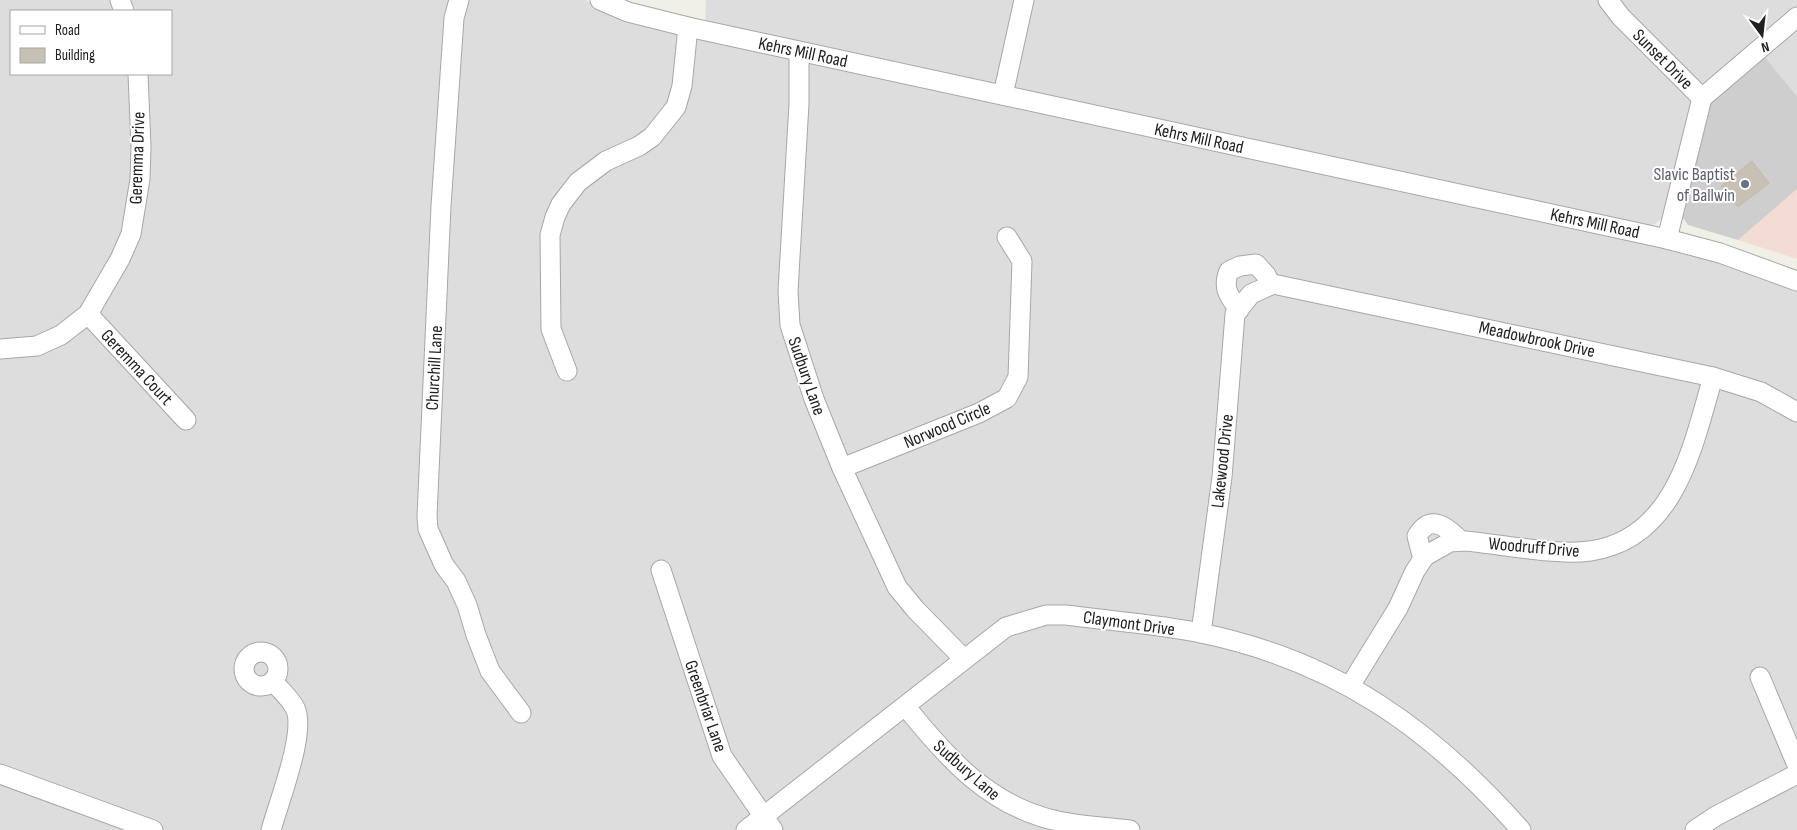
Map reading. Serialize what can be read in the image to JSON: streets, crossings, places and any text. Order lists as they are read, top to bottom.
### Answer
{
  "streets": {
    "street": [
      "Kehrs Mill Road",
      "Sunset Drive",
      "Geremma Drive",
      "Meadowbrook Drive",
      "Geremma Court",
      "Churchill Lane",
      "Sudbury Lane",
      "Norwood Circle",
      "Lakewood Drive",
      "Woodruff Drive",
      "Claymont Drive",
      "Greenbriar Lane"
    ]
  },
  "crossings": [
    ["Kehrs Mill Road", "Sunset Drive"],
    ["Kehrs Mill Road", "Sudbury Lane"],
    ["Geremma Drive", "Geremma Court"],
    ["Meadowbrook Drive", "Lakewood Drive"],
    ["Meadowbrook Drive", "Woodruff Drive"],
    ["Sudbury Lane", "Norwood Circle"],
    ["Sudbury Lane", "Claymont Drive"],
    ["Lakewood Drive", "Claymont Drive"],
    ["Woodruff Drive", "Claymont Drive"],
    ["Claymont Drive", "Greenbriar Lane"]
  ],
  "places": ["Slavic Baptist of Ballwin"],
  "legend": ["Road", "Building"],
  "north": "bottom"
}
